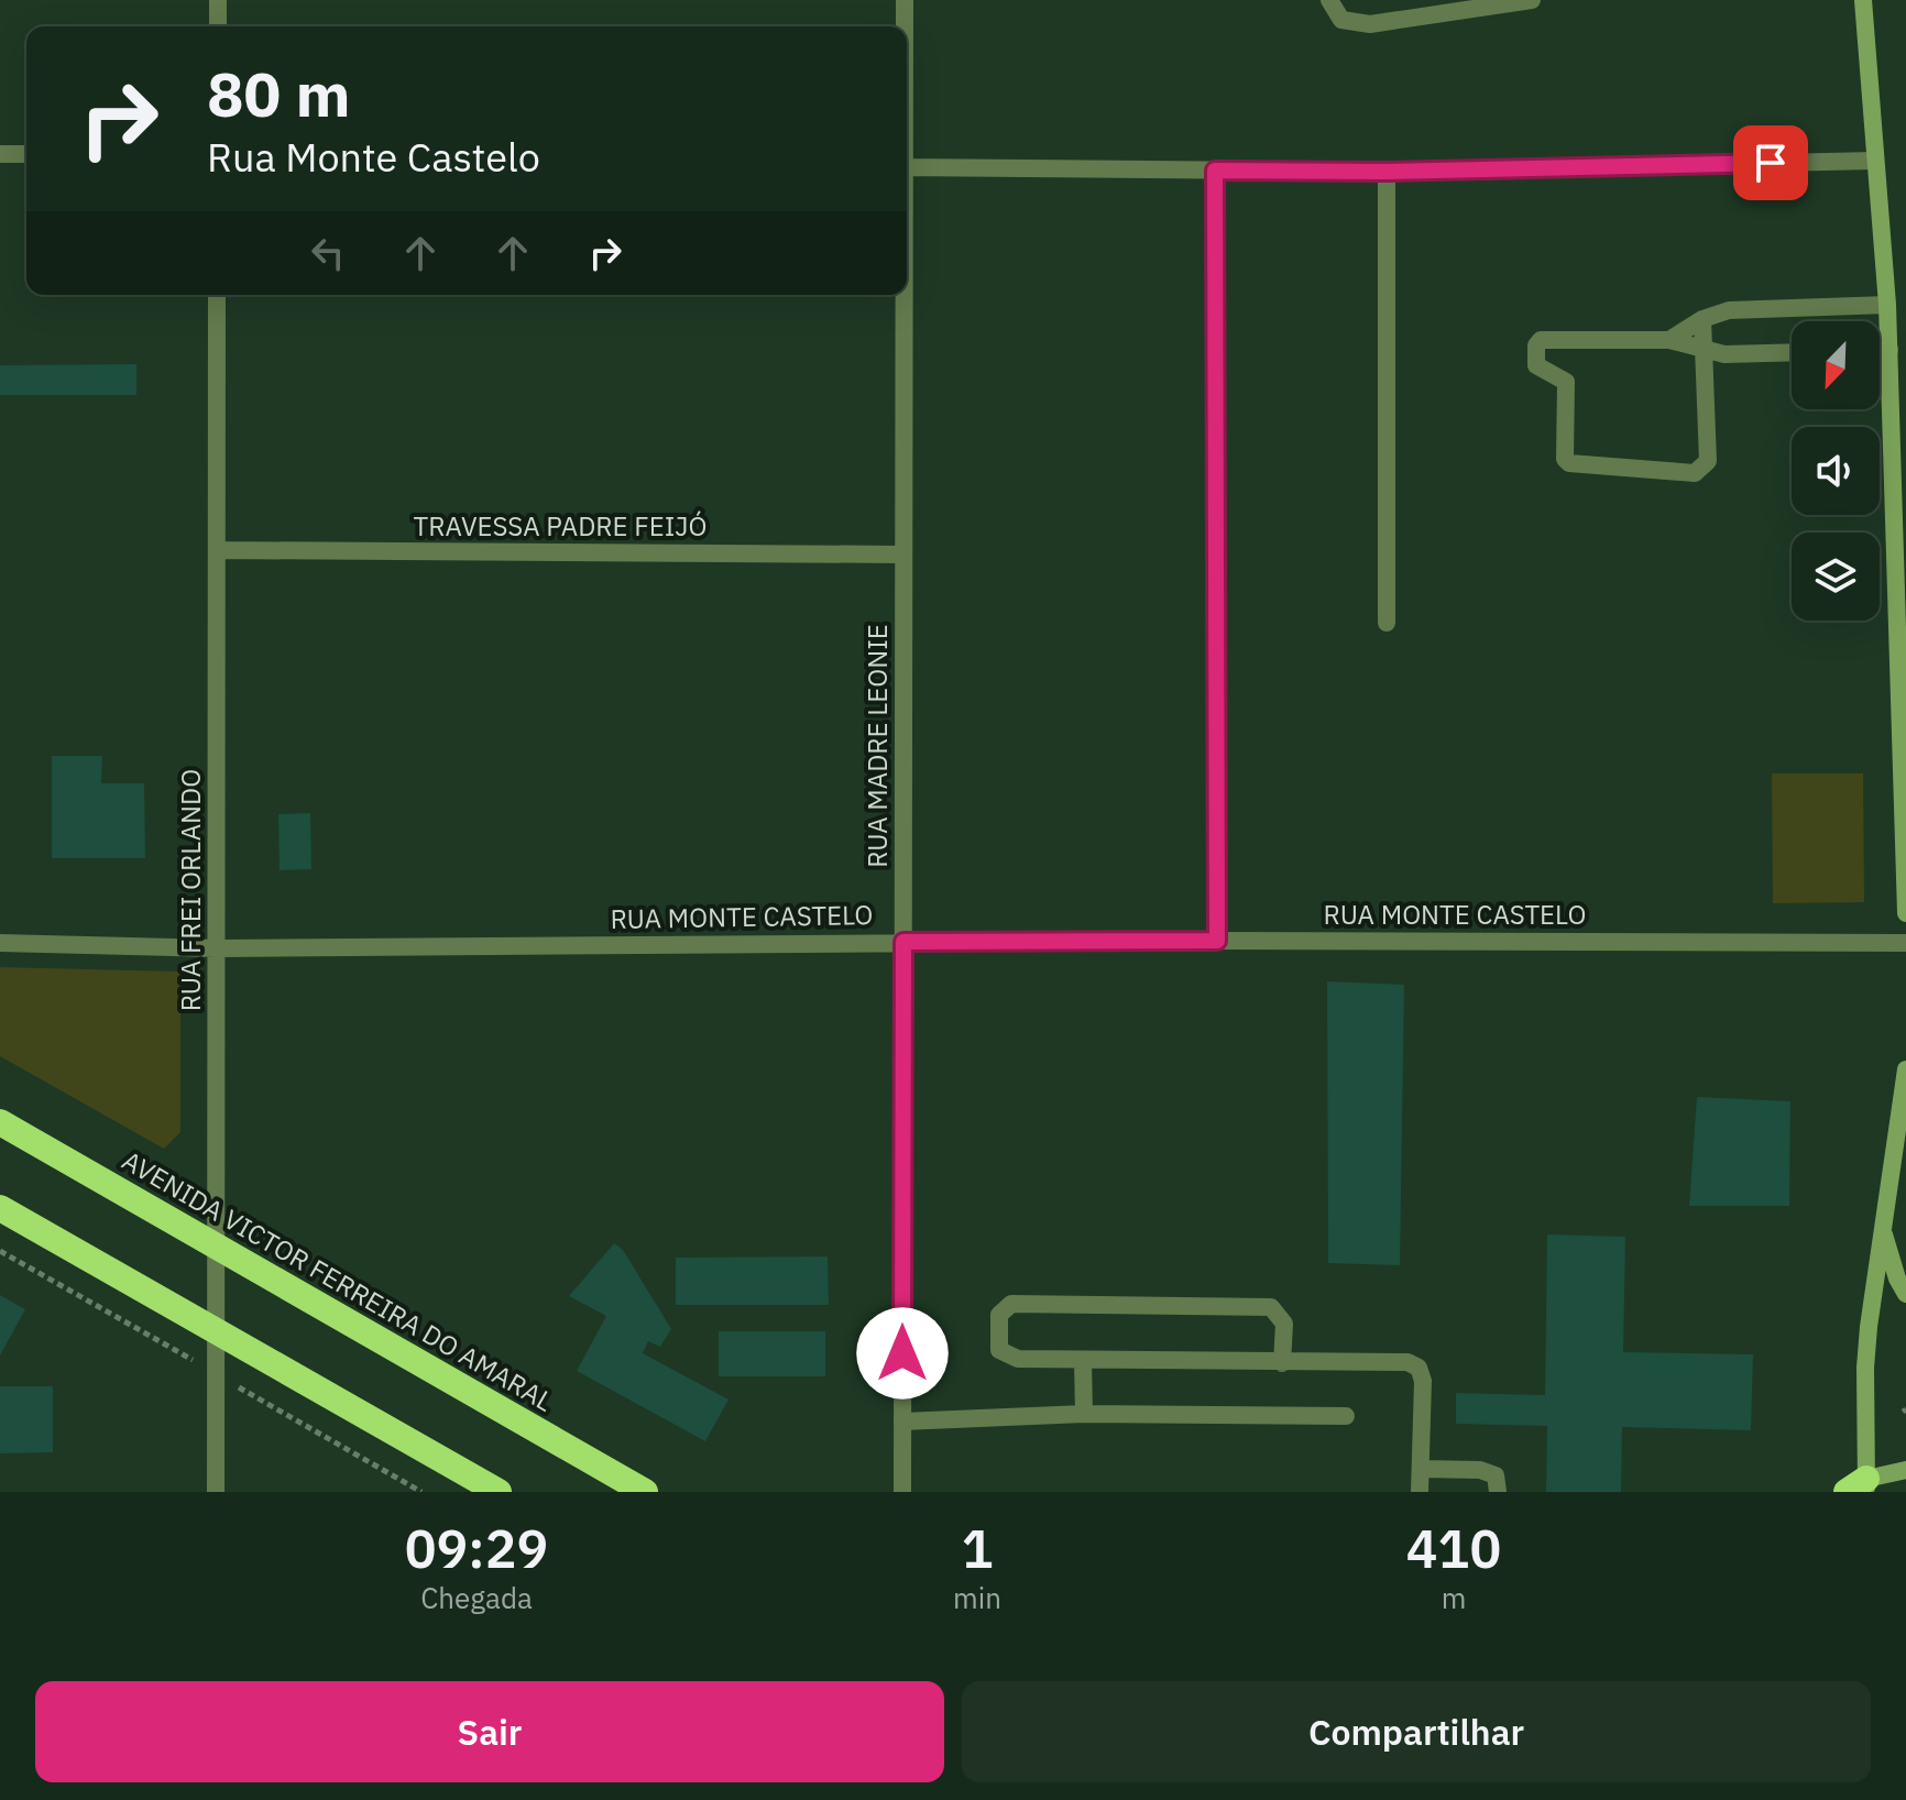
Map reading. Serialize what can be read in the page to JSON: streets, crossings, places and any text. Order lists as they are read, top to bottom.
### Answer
{
  "streets": {
    "highway": ["AVENIDA VICTOR FERREIRA DO AMARAL"],
    "street": [
      "TRAVESSA PADRE FEIJÓ",
      "RUA MADRE LEONIE",
      "RUA FREI ORLANDO",
      "RUA MONTE CASTELO"
    ]
  },
  "crossings": [
    ["TRAVESSA PADRE FEIJÓ", "RUA MADRE LEONIE"],
    ["TRAVESSA PADRE FEIJÓ", "RUA FREI ORLANDO"],
    ["RUA MADRE LEONIE", "RUA MONTE CASTELO"],
    ["RUA FREI ORLANDO", "RUA MONTE CASTELO"],
    ["RUA FREI ORLANDO", "AVENIDA VICTOR FERREIRA DO AMARAL"]
  ],
  "north": "bottom left",
  "page": {
    "turn": ["80 m", "Rua Monte Castelo"],
    "eta": [
      "09:29",
      "Chegada",
      "1",
      "min",
      "410",
      "m"
    ],
    "buttons": ["Sair", "Compartilhar"]
  }
}
